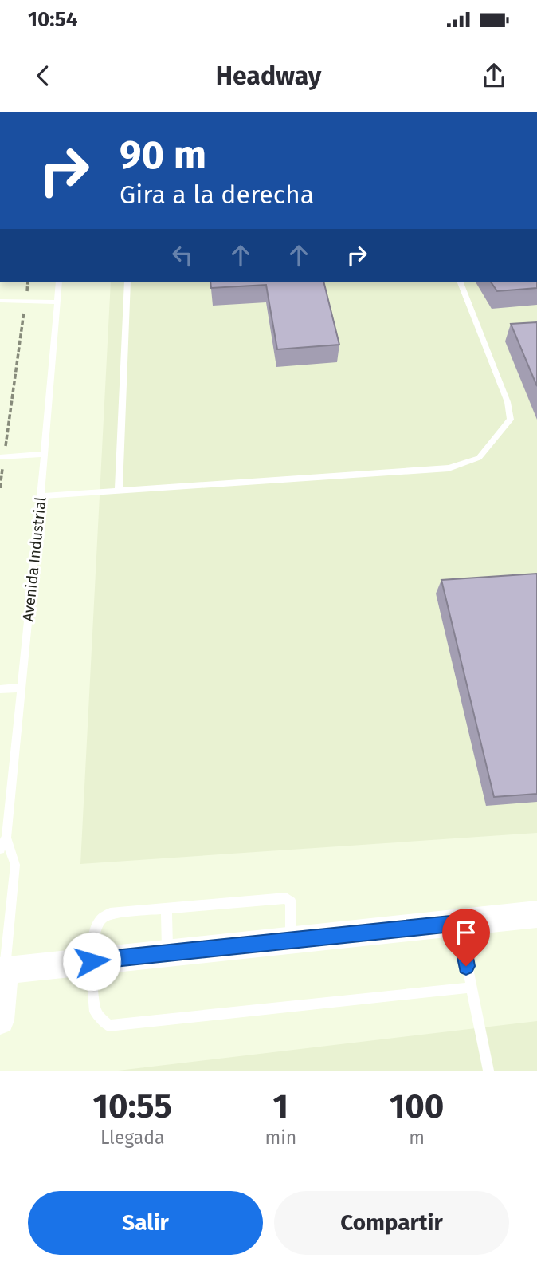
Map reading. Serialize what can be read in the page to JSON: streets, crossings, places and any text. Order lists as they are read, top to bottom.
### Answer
{
  "streets": {
    "street": ["Avenida Industrial"]
  },
  "page": {
    "status": "10:54",
    "header": "Headway",
    "turn": ["90 m", "Gira a la derecha"],
    "eta": [
      "10:55",
      "Llegada",
      "1",
      "min",
      "100",
      "m"
    ],
    "buttons": ["Salir", "Compartir"]
  }
}
